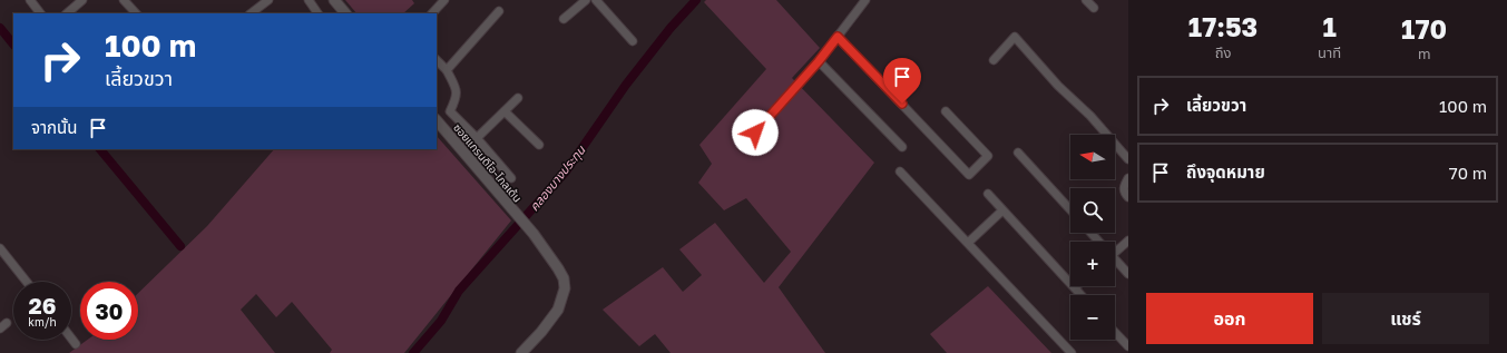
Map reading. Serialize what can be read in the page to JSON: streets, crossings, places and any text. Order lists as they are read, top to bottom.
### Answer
{
  "streets": {
    "street": ["ซอยแกรนดิโอ-โกลเด้น"]
  },
  "water": ["คลองบางประทุน"],
  "north": "left",
  "page": {
    "eta": [
      "17:53",
      "ถึง",
      "1",
      "นาที",
      "170",
      "m"
    ],
    "turn": ["100 m", "เลี้ยวขวา"],
    "list": [
      {
        "name": "เลี้ยวขวา",
        "value": "100 m"
      },
      {
        "name": "ถึงจุดหมาย",
        "value": "70 m"
      }
    ],
    "then": "จากนั้น",
    "map_buttons": ["+", "−"],
    "speed": "26 km/h",
    "limit": "30",
    "buttons": ["ออก", "แชร์"]
  }
}
